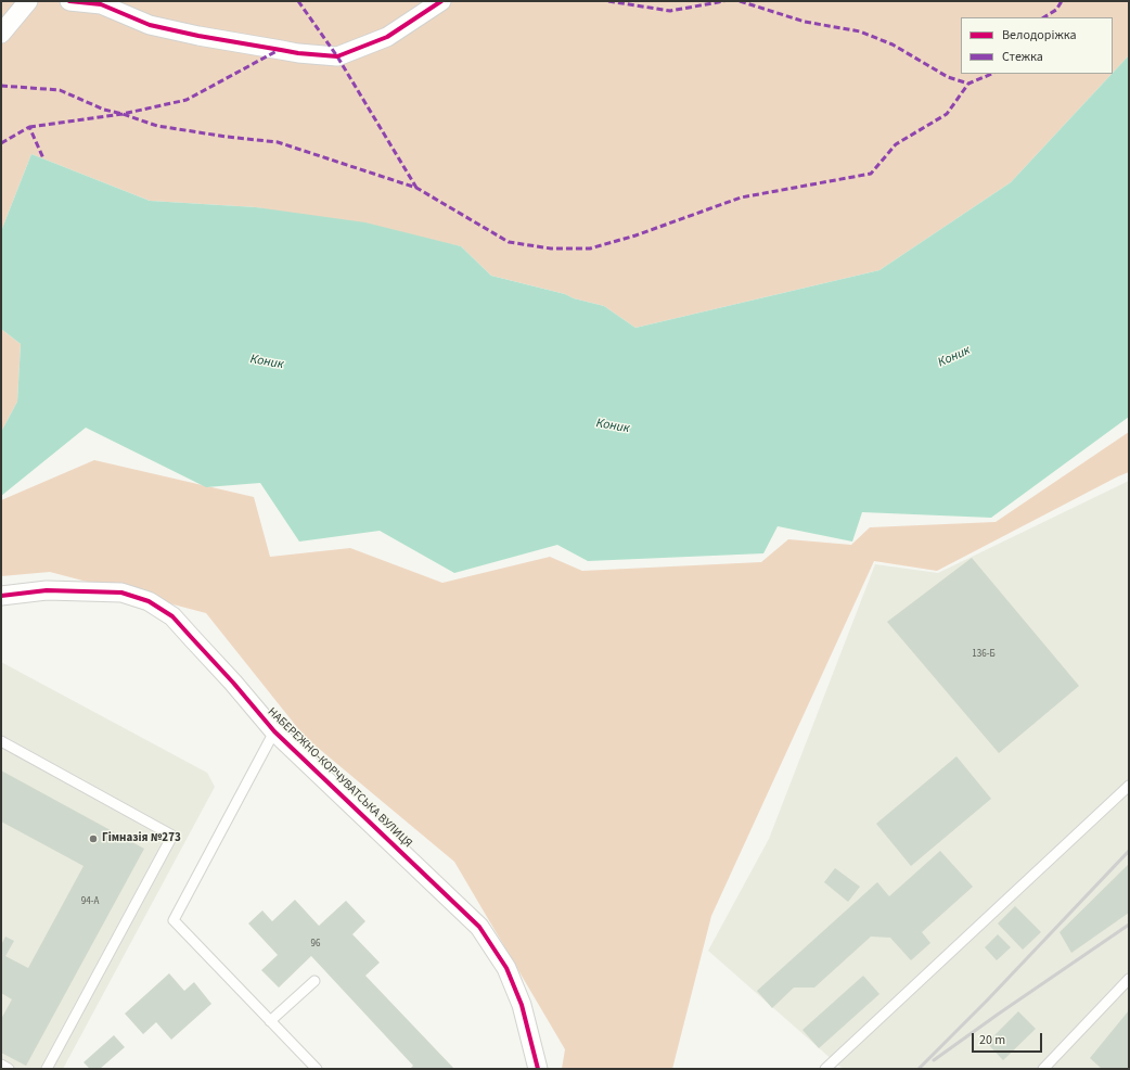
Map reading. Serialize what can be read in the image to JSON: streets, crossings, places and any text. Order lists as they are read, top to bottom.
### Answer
{
  "streets": {
    "street": ["НАБЕРЕЖНО-КОРЧУВАТСЬКА ВУЛИЦЯ"]
  },
  "water": ["Коник"],
  "places": ["Гімназія №273"],
  "house_numbers": ["136-Б", "94-А", "96"],
  "legend": ["Велодоріжка", "Стежка"],
  "scale_bar": "20 m"
}
